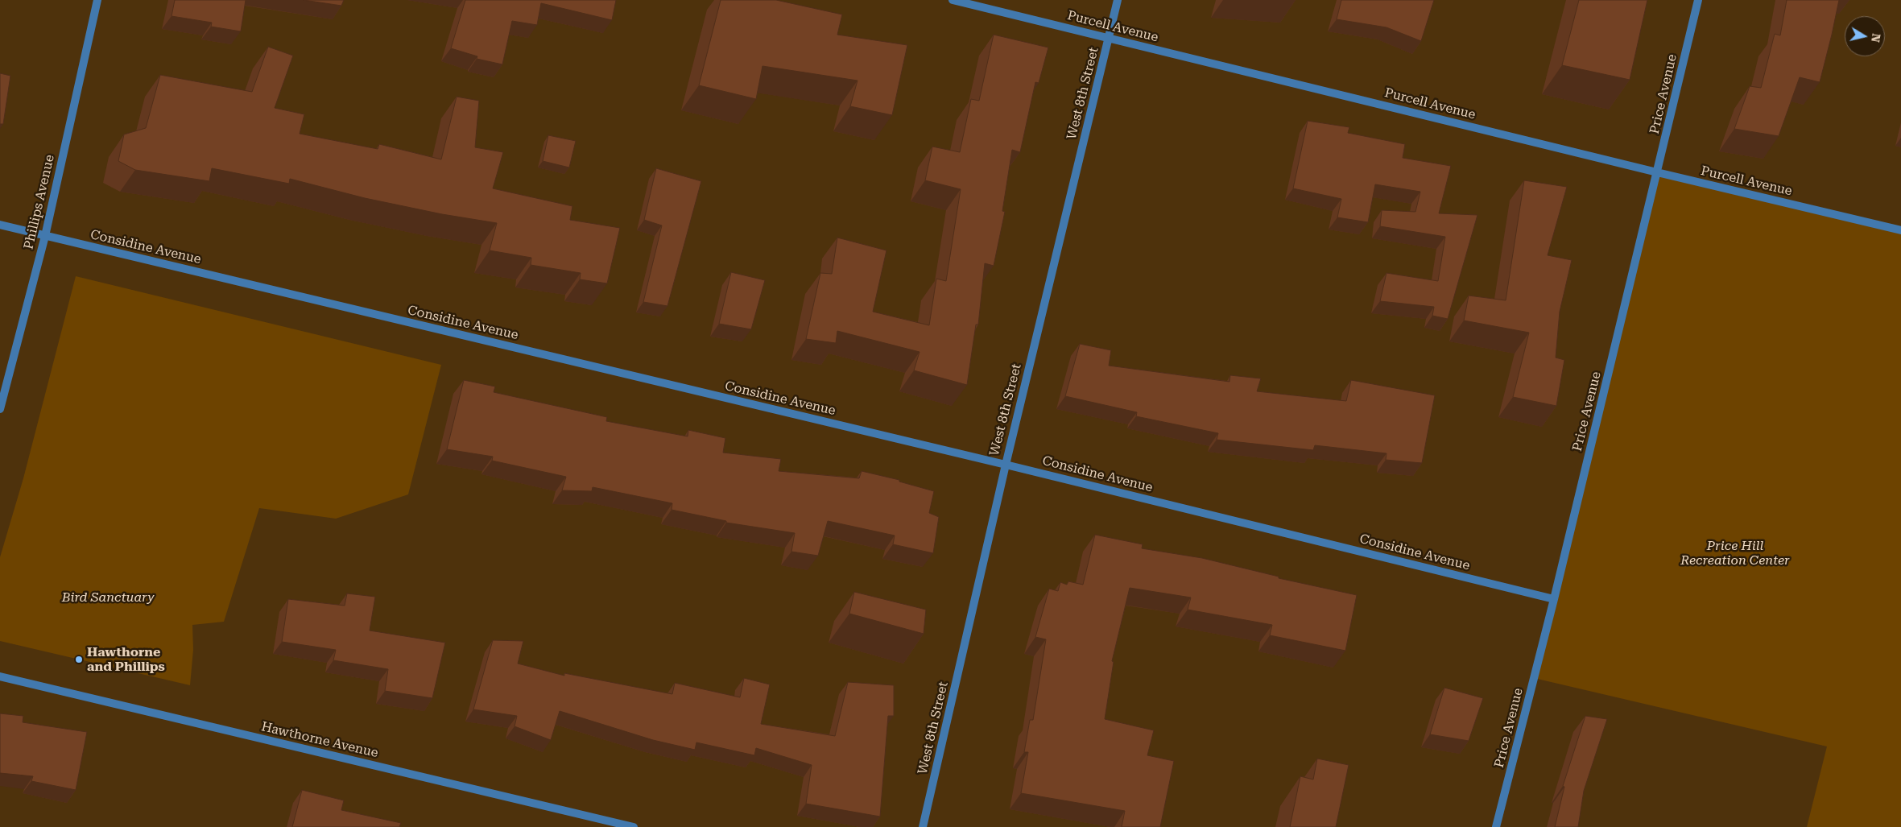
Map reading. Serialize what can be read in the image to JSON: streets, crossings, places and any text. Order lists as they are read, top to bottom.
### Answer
{
  "streets": {
    "street": [
      "Purcell Avenue",
      "West 8th Street",
      "Price Avenue",
      "Phillips Avenue",
      "Considine Avenue",
      "Hawthorne Avenue"
    ]
  },
  "crossings": [
    ["Purcell Avenue", "West 8th Street"],
    ["Purcell Avenue", "Price Avenue"],
    ["West 8th Street", "Considine Avenue"],
    ["Price Avenue", "Considine Avenue"],
    ["Phillips Avenue", "Considine Avenue"]
  ],
  "parks": ["Price Hill Recreation Center", "Bird Sanctuary"],
  "places": ["Hawthorne and Phillips"],
  "north": "right"
}
